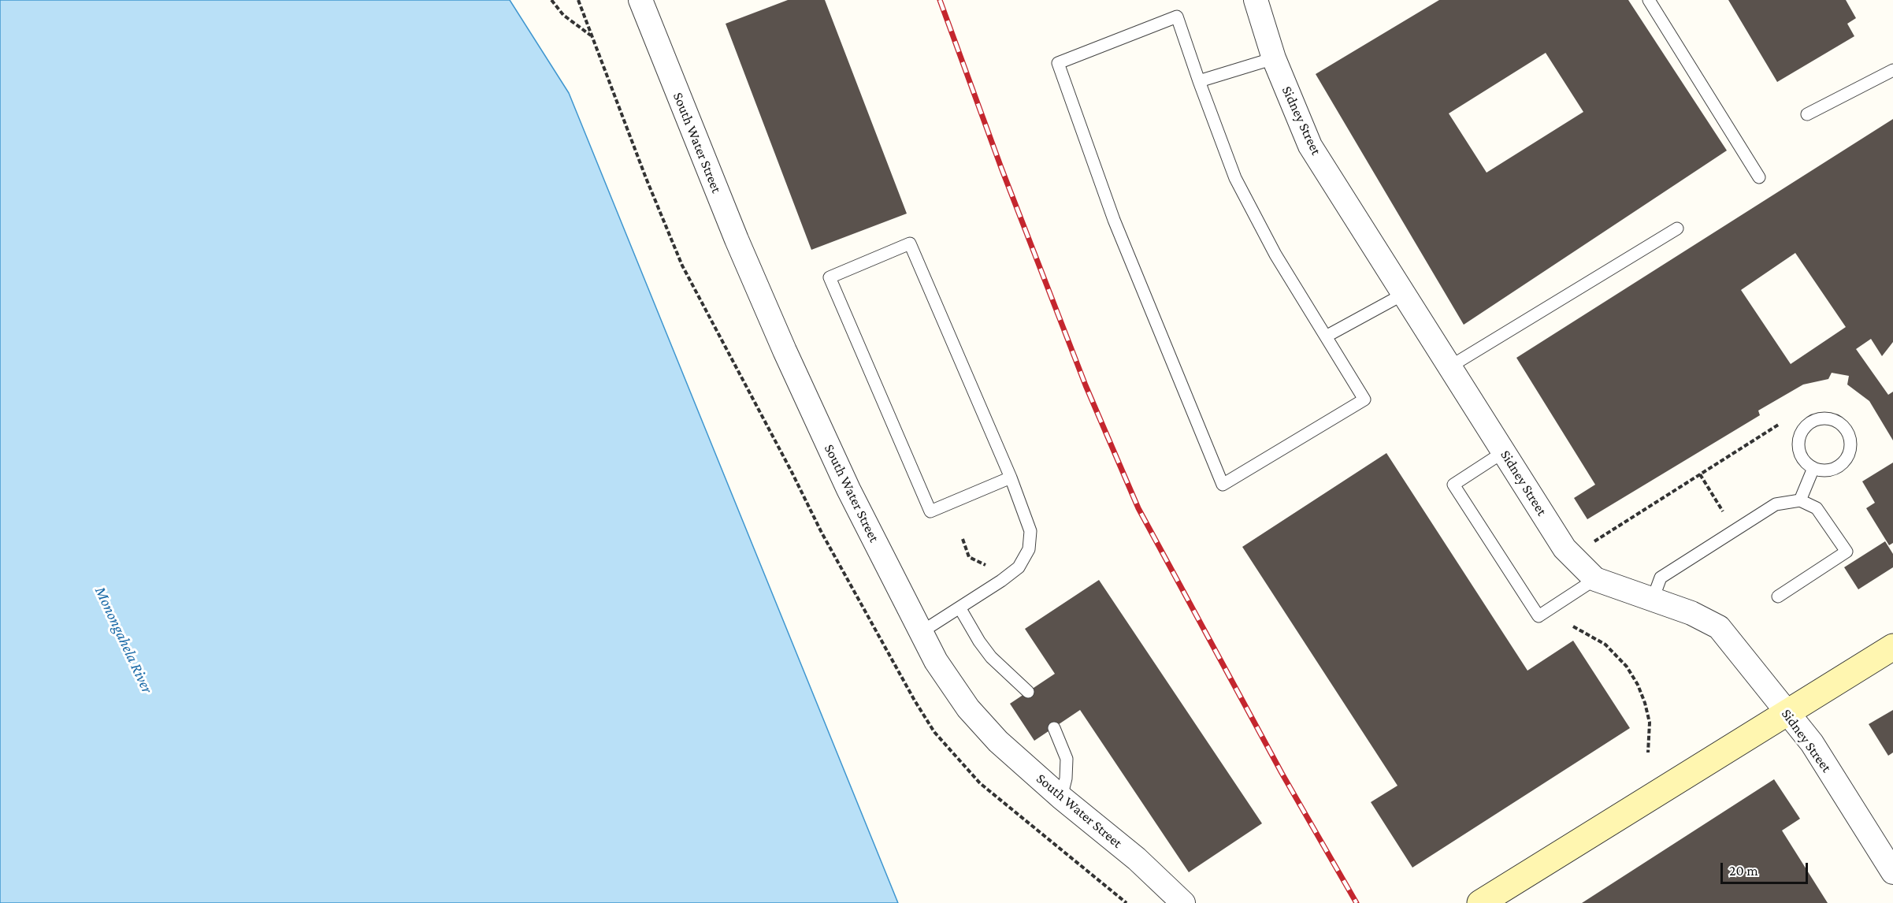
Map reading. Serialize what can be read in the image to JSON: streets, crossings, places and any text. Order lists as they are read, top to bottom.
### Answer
{
  "streets": {
    "street": ["Sidney Street", "South Water Street"]
  },
  "water": ["Monongahela River"],
  "scale_bar": "20 m"
}
